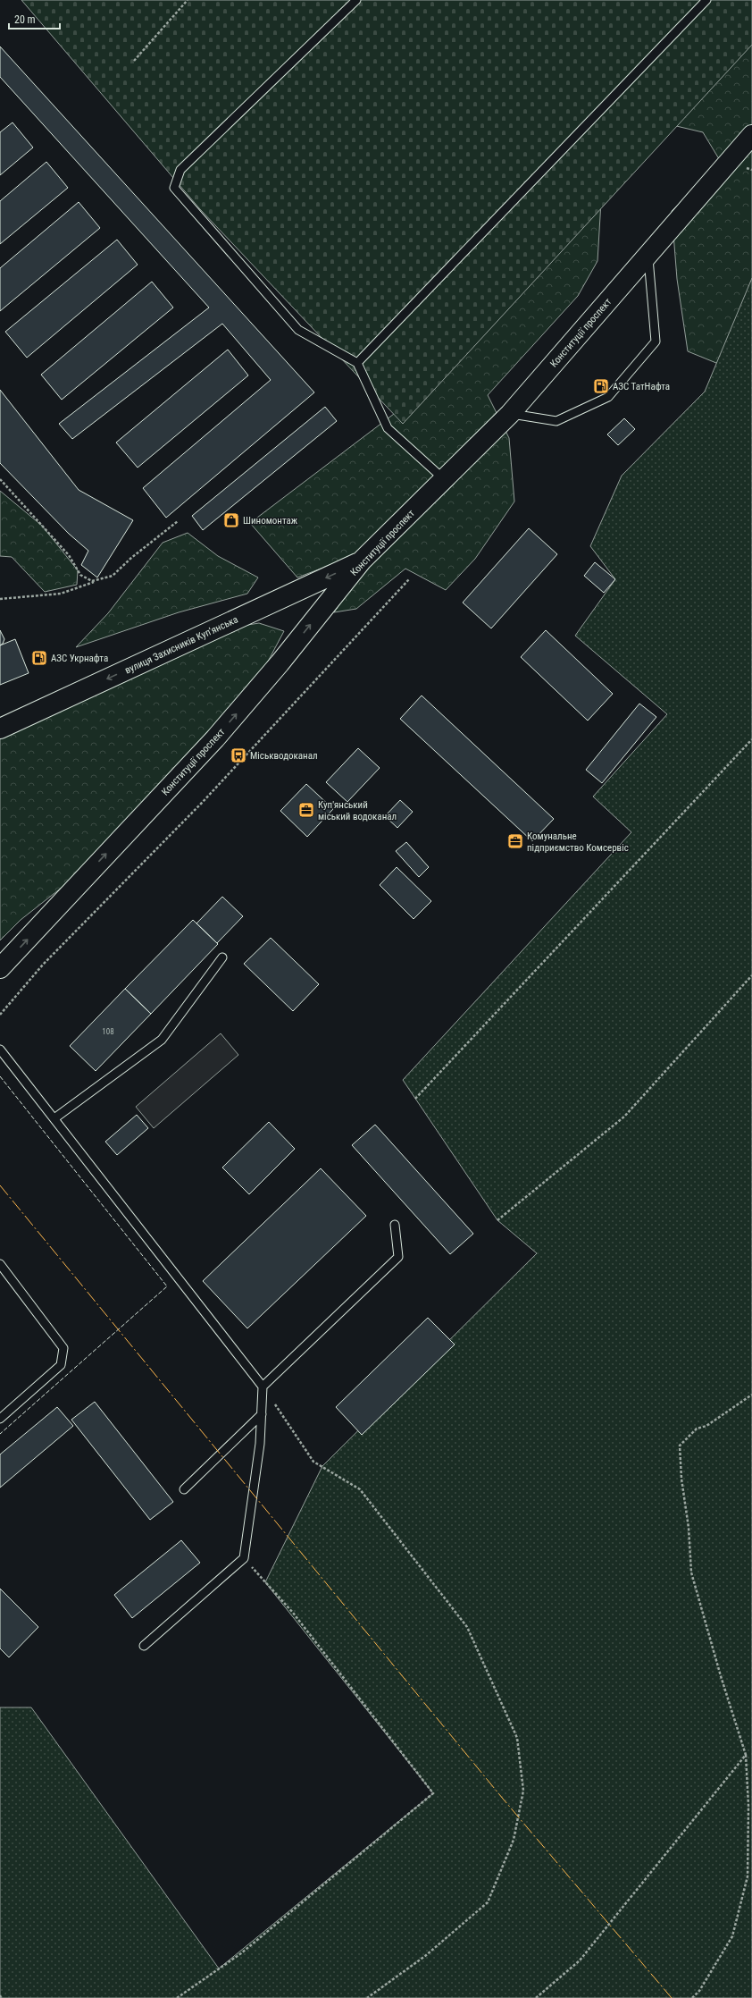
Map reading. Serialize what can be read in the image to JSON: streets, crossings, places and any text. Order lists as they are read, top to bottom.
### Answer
{
  "streets": {
    "main road": ["Конституції проспект", "вулиця Захисників Куп'янська"]
  },
  "crossings": [
    ["Конституції проспект", "вулиця Захисників Куп'янська"]
  ],
  "one_way": ["Конституції проспект", "вулиця Захисників Куп'янська"],
  "places": {
    "fuel station": ["АЗС ТатНафта", "АЗС Укрнафта"],
    "shop": ["Шиномонтаж"],
    "bus stop": ["Міськводоканал"],
    "office": ["Куп'янський міський водоканал", "Комунальне пiдприємство Комсервiс"]
  },
  "house_numbers": ["108"],
  "scale_bar": "20 m"
}
